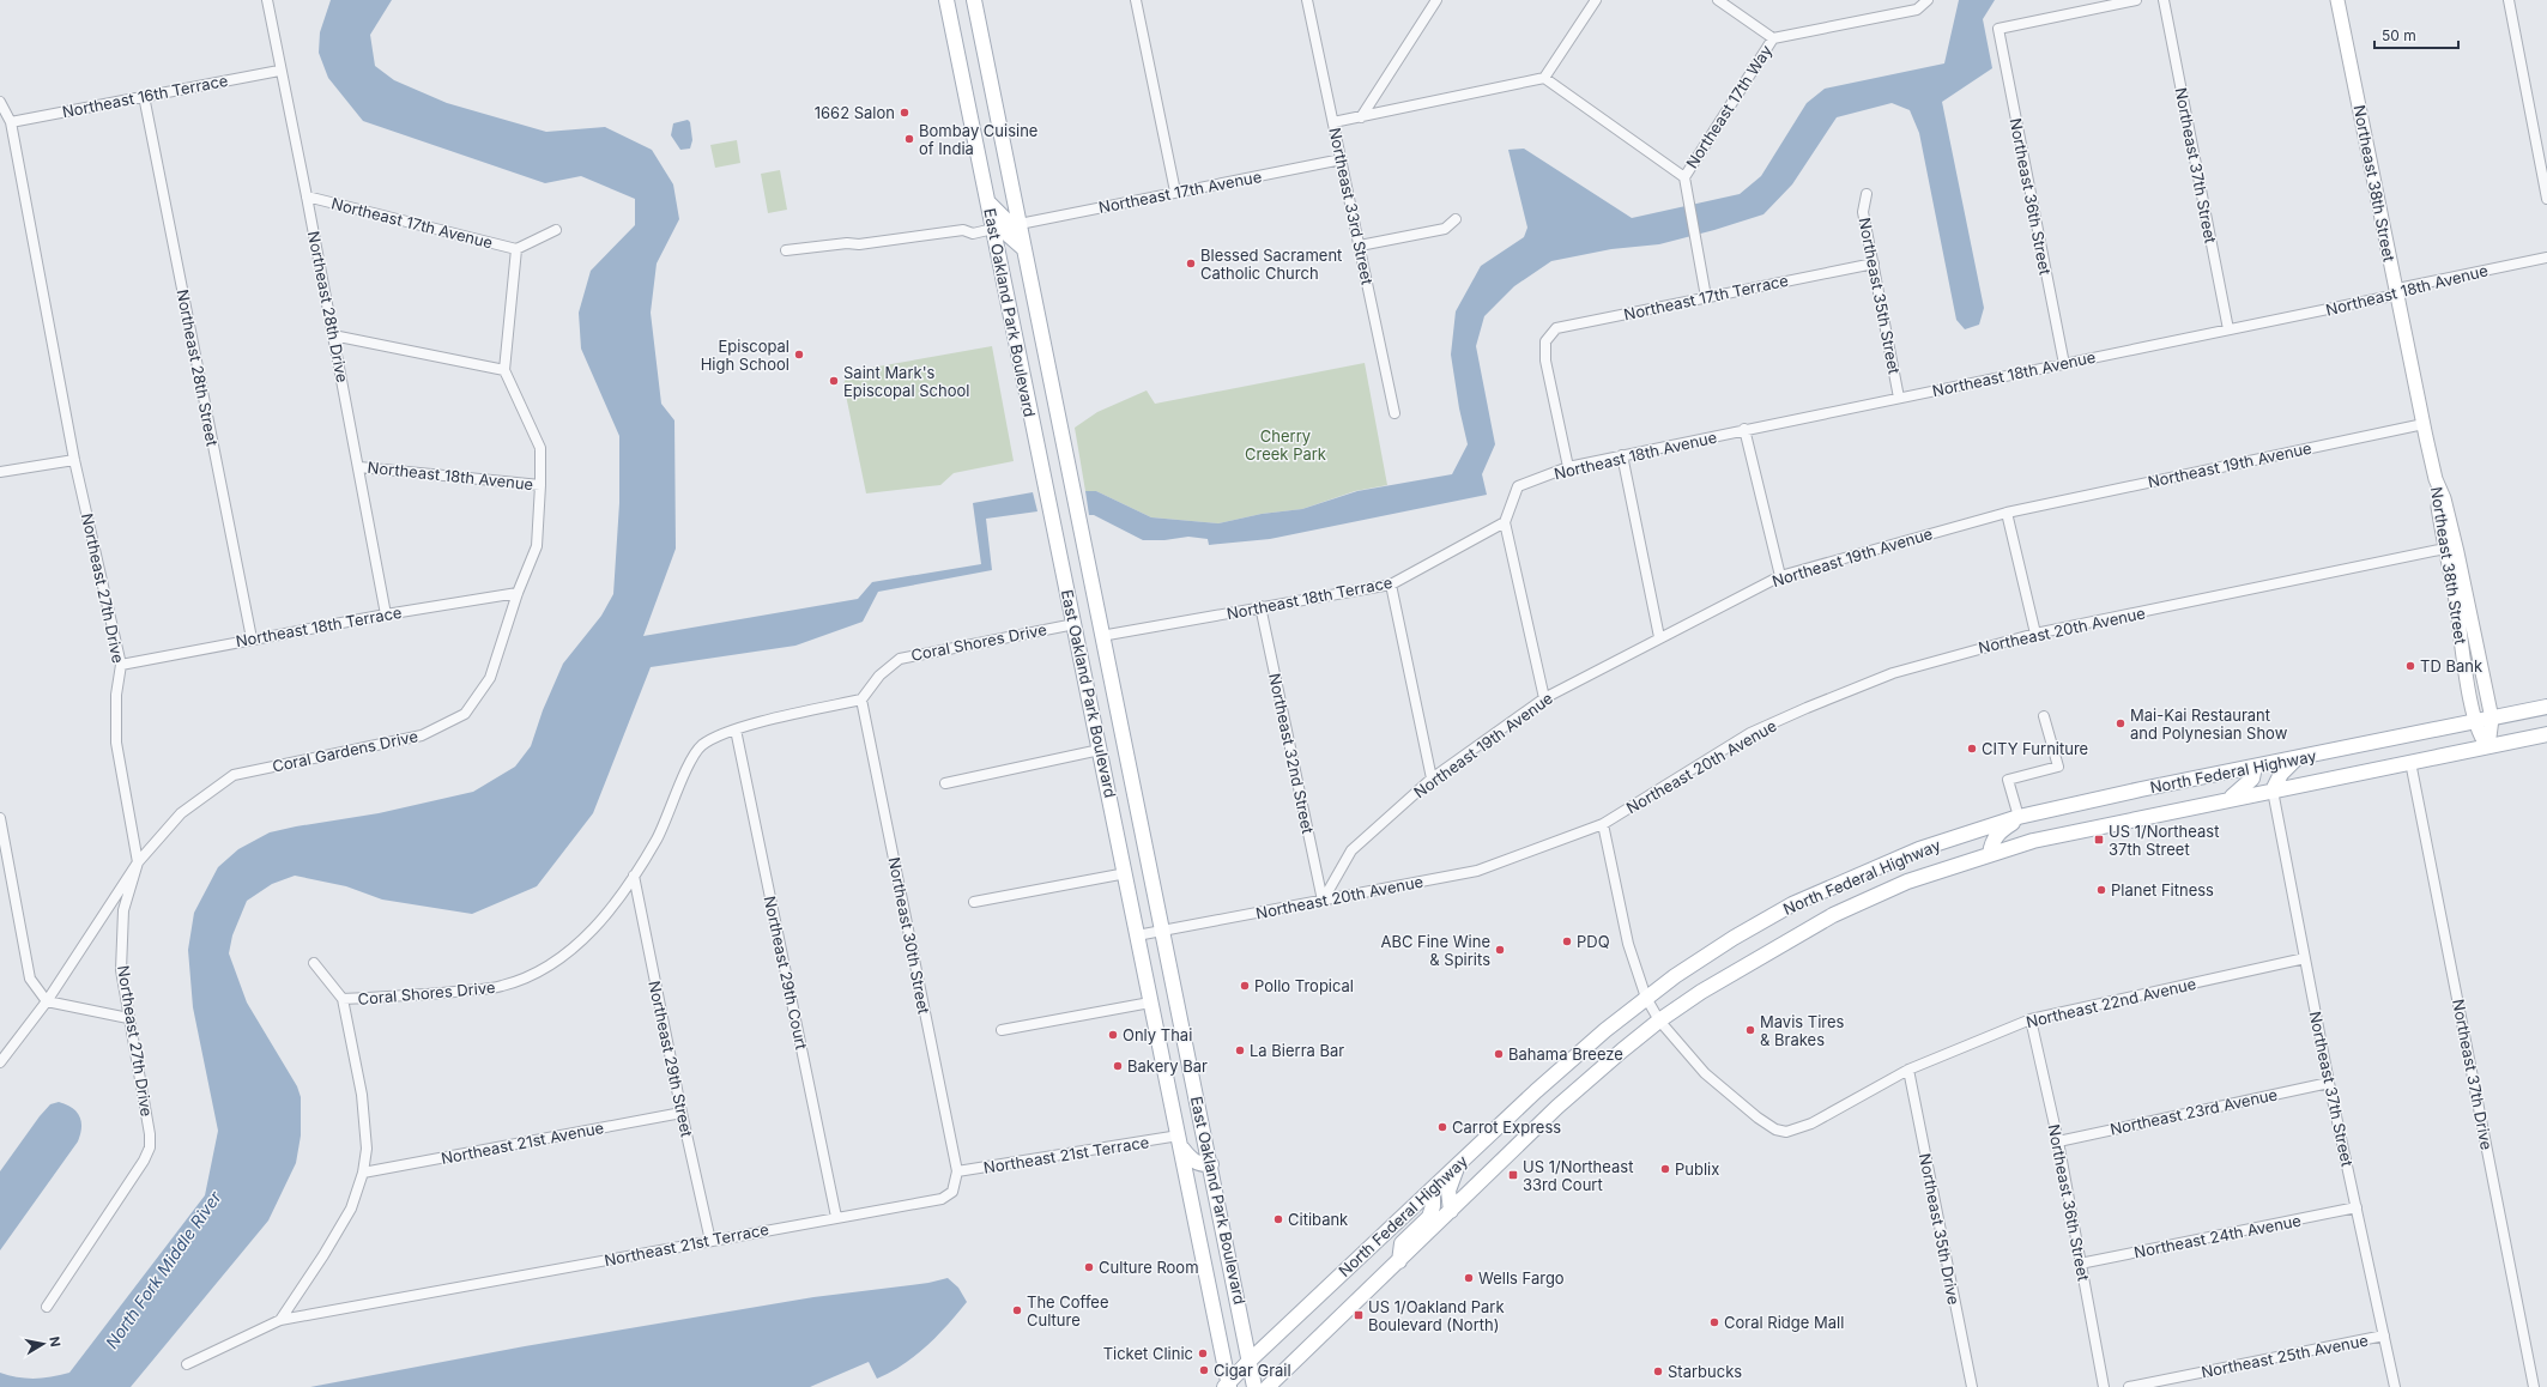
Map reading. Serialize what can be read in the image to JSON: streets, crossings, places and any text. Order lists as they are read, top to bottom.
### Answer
{
  "streets": {
    "main road": ["East Oakland Park Boulevard", "North Federal Highway"],
    "street": [
      "Northeast 16th Terrace",
      "Northeast 17th Way",
      "Northeast 37th Street",
      "Northeast 38th Street",
      "Northeast 17th Avenue",
      "Northeast 36th Street",
      "Northeast 33rd Street",
      "Northeast 18th Avenue",
      "Northeast 35th Street",
      "Northeast 17th Terrace",
      "Northeast 28th Drive",
      "Northeast 28th Street",
      "Northeast 19th Avenue",
      "Northeast 27th Drive",
      "Northeast 18th Terrace",
      "Northeast 20th Avenue",
      "Coral Shores Drive",
      "Coral Gardens Drive",
      "Northeast 32nd Street",
      "Northeast 30th Street",
      "Northeast 29th Court",
      "Northeast 22nd Avenue",
      "Northeast 29th Street",
      "Northeast 37th Drive",
      "Northeast 23rd Avenue",
      "Northeast 21st Avenue",
      "Northeast 21st Terrace",
      "Northeast 35th Drive",
      "Northeast 24th Avenue",
      "Northeast 25th Avenue"
    ]
  },
  "crossings": [
    ["Northeast 16th Terrace", "Northeast 28th Drive"],
    ["Northeast 16th Terrace", "Northeast 28th Street"],
    ["Northeast 16th Terrace", "Northeast 27th Drive"],
    ["Northeast 37th Street", "Northeast 18th Avenue"],
    ["Northeast 37th Street", "North Federal Highway"],
    ["Northeast 37th Street", "Northeast 22nd Avenue"],
    ["Northeast 37th Street", "Northeast 23rd Avenue"],
    ["Northeast 37th Street", "Northeast 24th Avenue"],
    ["Northeast 37th Street", "Northeast 25th Avenue"],
    ["Northeast 38th Street", "Northeast 18th Avenue"],
    ["Northeast 38th Street", "Northeast 19th Avenue"],
    ["Northeast 38th Street", "Northeast 20th Avenue"],
    ["Northeast 38th Street", "North Federal Highway"],
    ["Northeast 17th Avenue", "Northeast 33rd Street"],
    ["Northeast 17th Avenue", "Northeast 28th Drive"],
    ["Northeast 17th Avenue", "East Oakland Park Boulevard"],
    ["Northeast 36th Street", "Northeast 18th Avenue"],
    ["Northeast 36th Street", "Northeast 22nd Avenue"],
    ["Northeast 36th Street", "Northeast 23rd Avenue"],
    ["Northeast 36th Street", "Northeast 24th Avenue"],
    ["Northeast 18th Avenue", "Northeast 35th Street"],
    ["Northeast 18th Avenue", "Northeast 17th Terrace"],
    ["Northeast 18th Avenue", "Northeast 28th Drive"],
    ["Northeast 18th Avenue", "Northeast 18th Terrace"],
    ["Northeast 18th Avenue", "Coral Gardens Drive"],
    ["Northeast 35th Street", "Northeast 17th Terrace"],
    ["Northeast 28th Drive", "Northeast 18th Terrace"],
    ["East Oakland Park Boulevard", "Northeast 18th Terrace"],
    ["East Oakland Park Boulevard", "Northeast 20th Avenue"],
    ["East Oakland Park Boulevard", "Coral Shores Drive"],
    ["East Oakland Park Boulevard", "North Federal Highway"],
    ["East Oakland Park Boulevard", "Northeast 21st Terrace"],
    ["Northeast 28th Street", "Northeast 18th Terrace"],
    ["Northeast 19th Avenue", "Northeast 20th Avenue"],
    ["Northeast 19th Avenue", "Northeast 32nd Street"],
    ["Northeast 27th Drive", "Northeast 18th Terrace"],
    ["Northeast 27th Drive", "Coral Gardens Drive"],
    ["Northeast 18th Terrace", "Coral Gardens Drive"],
    ["Northeast 18th Terrace", "Northeast 32nd Street"],
    ["Northeast 20th Avenue", "Northeast 32nd Street"],
    ["Coral Shores Drive", "Northeast 30th Street"],
    ["Coral Shores Drive", "Northeast 29th Court"],
    ["Coral Shores Drive", "Northeast 29th Street"],
    ["Coral Shores Drive", "Northeast 21st Avenue"],
    ["Coral Shores Drive", "Northeast 21st Terrace"],
    ["North Federal Highway", "Northeast 22nd Avenue"],
    ["North Federal Highway", "Northeast 37th Drive"],
    ["Northeast 30th Street", "Northeast 21st Terrace"],
    ["Northeast 29th Court", "Northeast 21st Terrace"],
    ["Northeast 22nd Avenue", "Northeast 35th Drive"],
    ["Northeast 29th Street", "Northeast 21st Avenue"],
    ["Northeast 29th Street", "Northeast 21st Terrace"]
  ],
  "water": ["North Fork Middle River"],
  "parks": ["Cherry Creek Park"],
  "places": {
    "other": [
      "1662 Salon",
      "Bombay Cuisine of India",
      "Blessed Sacrament Catholic Church",
      "Episcopal High School",
      "Saint Mark's Episcopal School",
      "TD Bank",
      "Mai-Kai Restaurant and Polynesian Show",
      "CITY Furniture",
      "Planet Fitness",
      "PDQ",
      "ABC Fine Wine & Spirits",
      "Pollo Tropical",
      "Mavis Tires & Brakes",
      "Only Thai",
      "La Bierra Bar",
      "Bahama Breeze",
      "Bakery Bar",
      "Carrot Express",
      "Publix",
      "Citibank",
      "Culture Room",
      "Wells Fargo",
      "The Coffee Culture",
      "Coral Ridge Mall",
      "Ticket Clinic",
      "Cigar Grail",
      "Starbucks"
    ],
    "transit": ["US 1/Northeast 37th Street", "US 1/Northeast 33rd Court", "US 1/Oakland Park Boulevard (North)"]
  },
  "scale_bar": "50 m",
  "north": "right"
}
